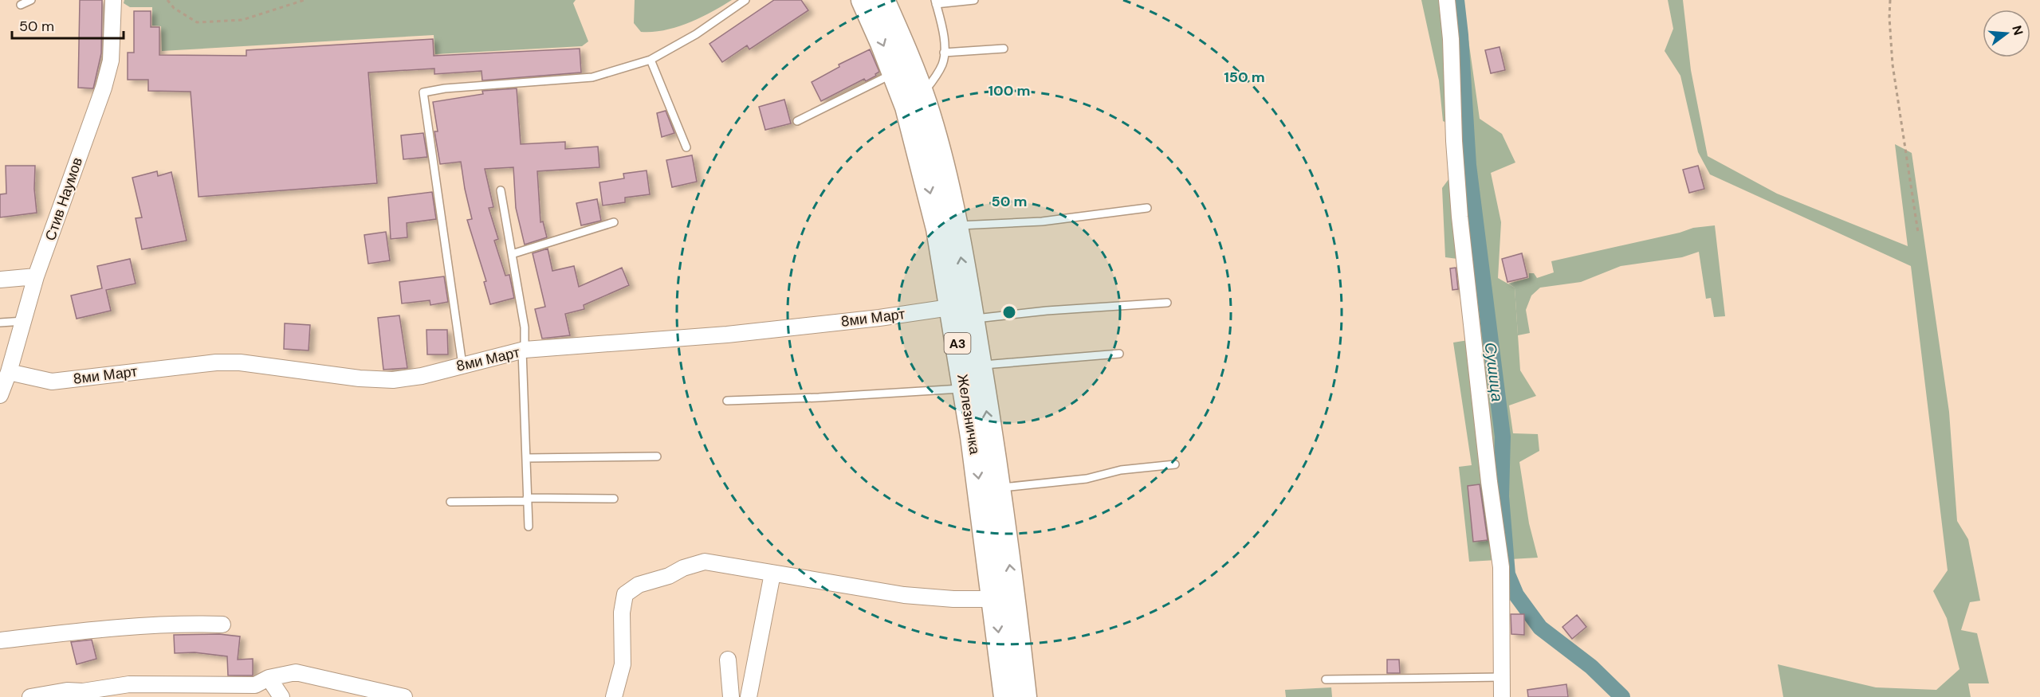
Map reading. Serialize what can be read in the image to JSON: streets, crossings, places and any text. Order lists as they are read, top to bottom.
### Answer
{
  "streets": {
    "main road": ["A3", "Железничка"],
    "street": ["Стив Наумов", "8ми Март"]
  },
  "crossings": [
    ["Стив Наумов", "8ми Март"],
    ["8ми Март", "Железничка"]
  ],
  "water": ["Сушица"],
  "scale_bar": "50 m",
  "north": "right",
  "rings": ["150 m", "100 m", "50 m"]
}
